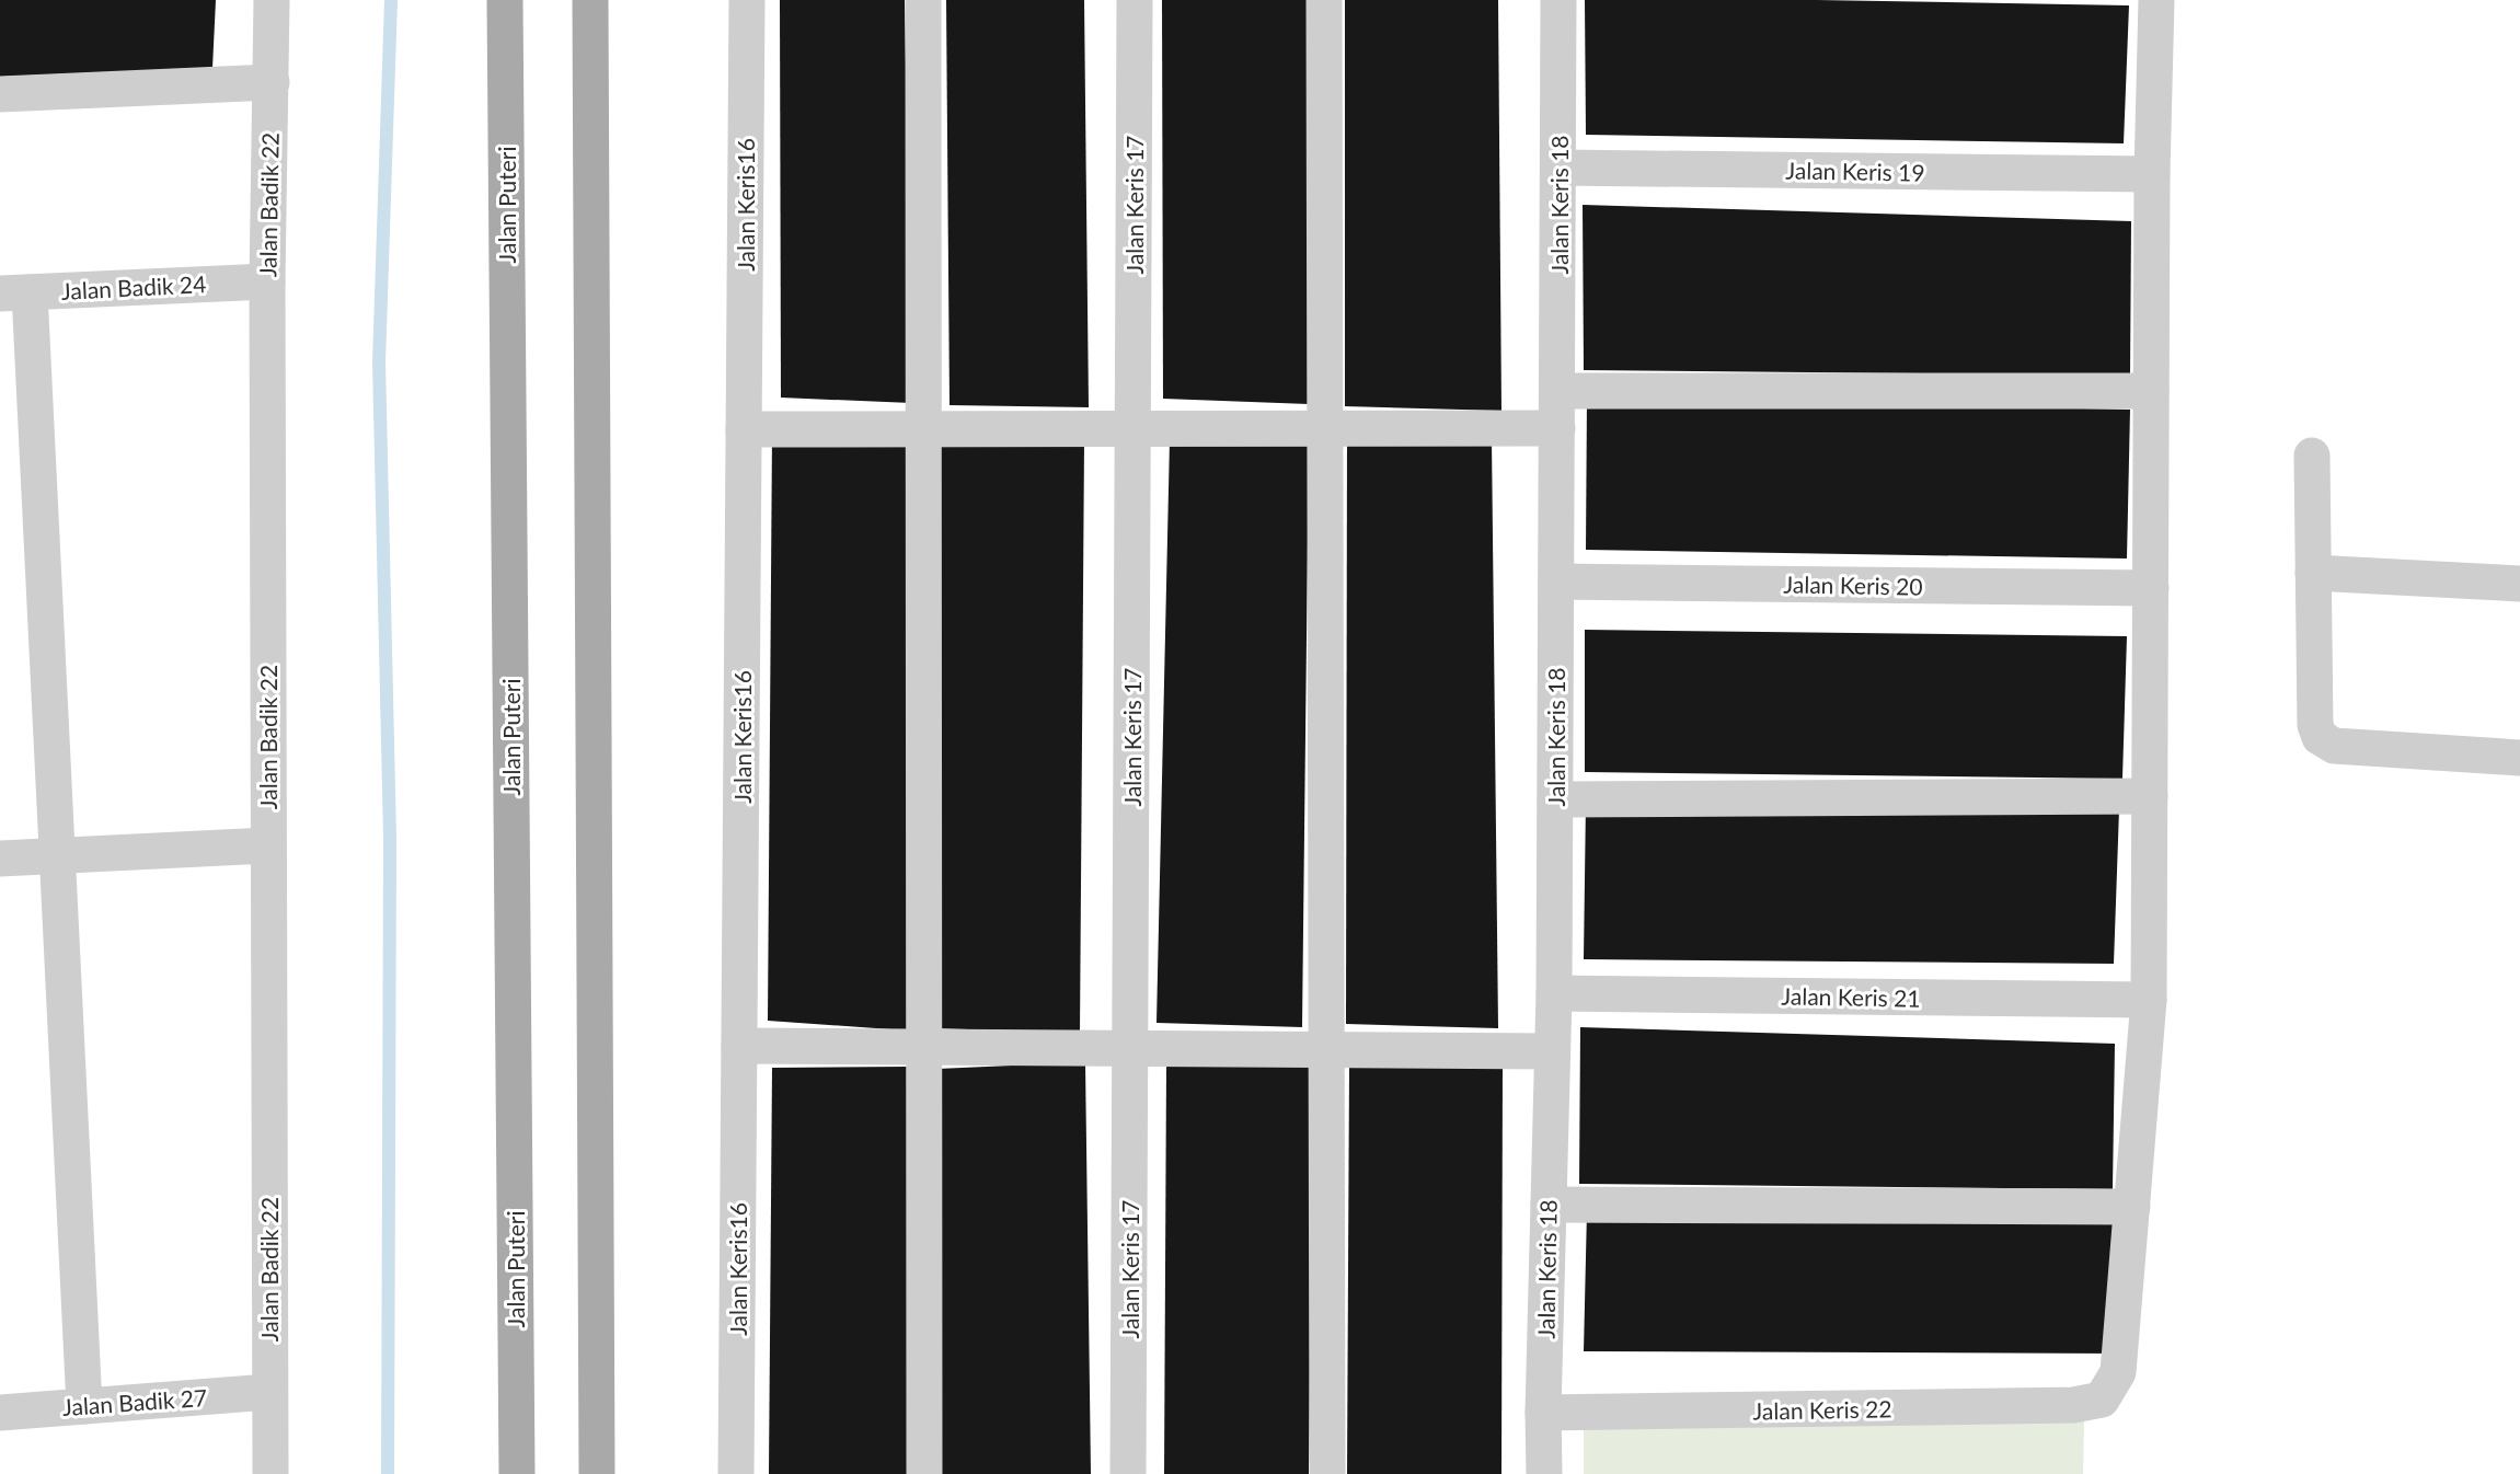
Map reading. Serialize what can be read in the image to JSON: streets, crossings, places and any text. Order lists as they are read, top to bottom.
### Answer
{
  "streets": {
    "main road": ["Jalan Puteri"],
    "street": [
      "Jalan Keris 19",
      "Jalan Badik 22",
      "Jalan Keris16",
      "Jalan Keris 17",
      "Jalan Keris 18",
      "Jalan Badik 24",
      "Jalan Keris 20",
      "Jalan Keris 21",
      "Jalan Badik 27",
      "Jalan Keris 22"
    ]
  },
  "crossings": [
    ["Jalan Keris 19", "Jalan Keris 18"],
    ["Jalan Badik 22", "Jalan Badik 24"],
    ["Jalan Badik 22", "Jalan Badik 27"],
    ["Jalan Keris 18", "Jalan Keris 20"],
    ["Jalan Keris 18", "Jalan Keris 21"],
    ["Jalan Keris 18", "Jalan Keris 22"]
  ]
}
